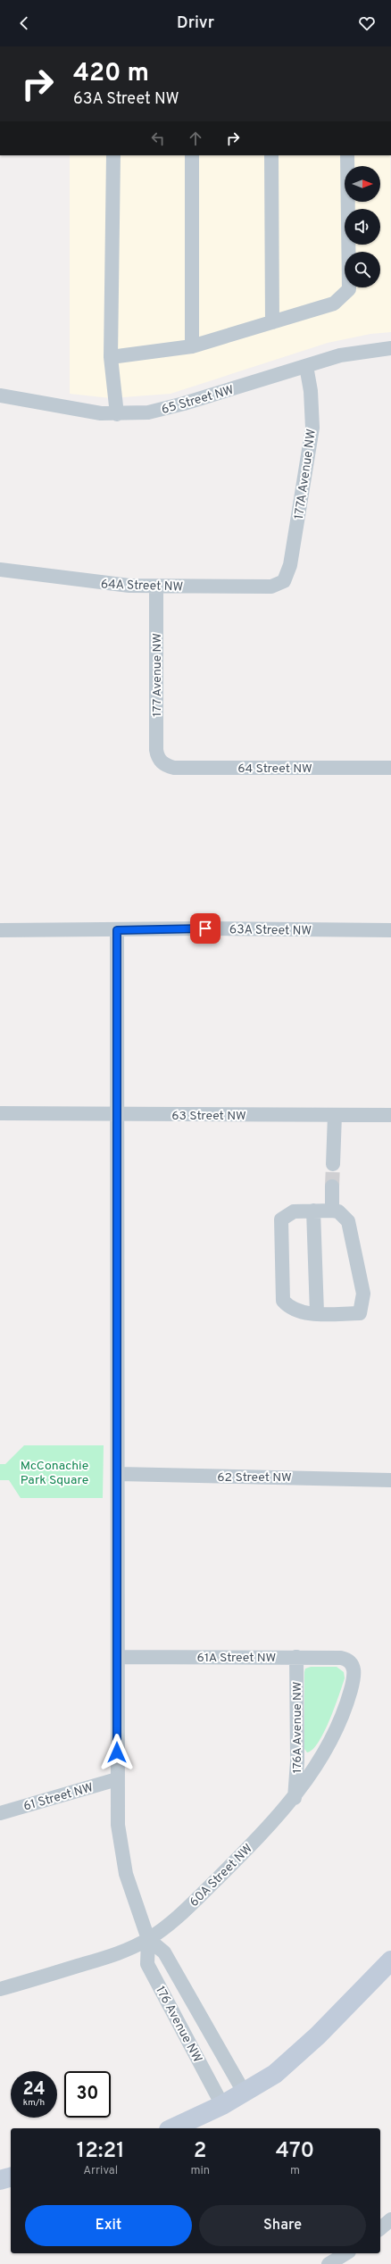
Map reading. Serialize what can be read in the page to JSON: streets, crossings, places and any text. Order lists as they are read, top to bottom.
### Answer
{
  "streets": {
    "street": [
      "65 Street NW",
      "177A Avenue NW",
      "64A Street NW",
      "177 Avenue NW",
      "64 Street NW",
      "63A Street NW",
      "63 Street NW",
      "62 Street NW",
      "61A Street NW",
      "176A Avenue NW",
      "61 Street NW",
      "60A Street NW",
      "176 Avenue NW"
    ]
  },
  "crossings": [
    ["65 Street NW", "177A Avenue NW"],
    ["177A Avenue NW", "64A Street NW"],
    ["64A Street NW", "177 Avenue NW"],
    ["177 Avenue NW", "64 Street NW"],
    ["63A Street NW", "176 Avenue NW"],
    ["63 Street NW", "176 Avenue NW"],
    ["62 Street NW", "176 Avenue NW"],
    ["61A Street NW", "176A Avenue NW"],
    ["61A Street NW", "60A Street NW"],
    ["61A Street NW", "176 Avenue NW"],
    ["176A Avenue NW", "60A Street NW"],
    ["61 Street NW", "176 Avenue NW"],
    ["60A Street NW", "176 Avenue NW"]
  ],
  "parks": ["McConachie Park Square"],
  "north": "right",
  "page": {
    "header": "Drivr",
    "turn": ["420 m", "63A Street NW"],
    "speed": "24 km/h",
    "limit": "30",
    "eta": [
      "12:21",
      "Arrival",
      "2",
      "min",
      "470",
      "m"
    ],
    "buttons": ["Exit", "Share"]
  }
}
